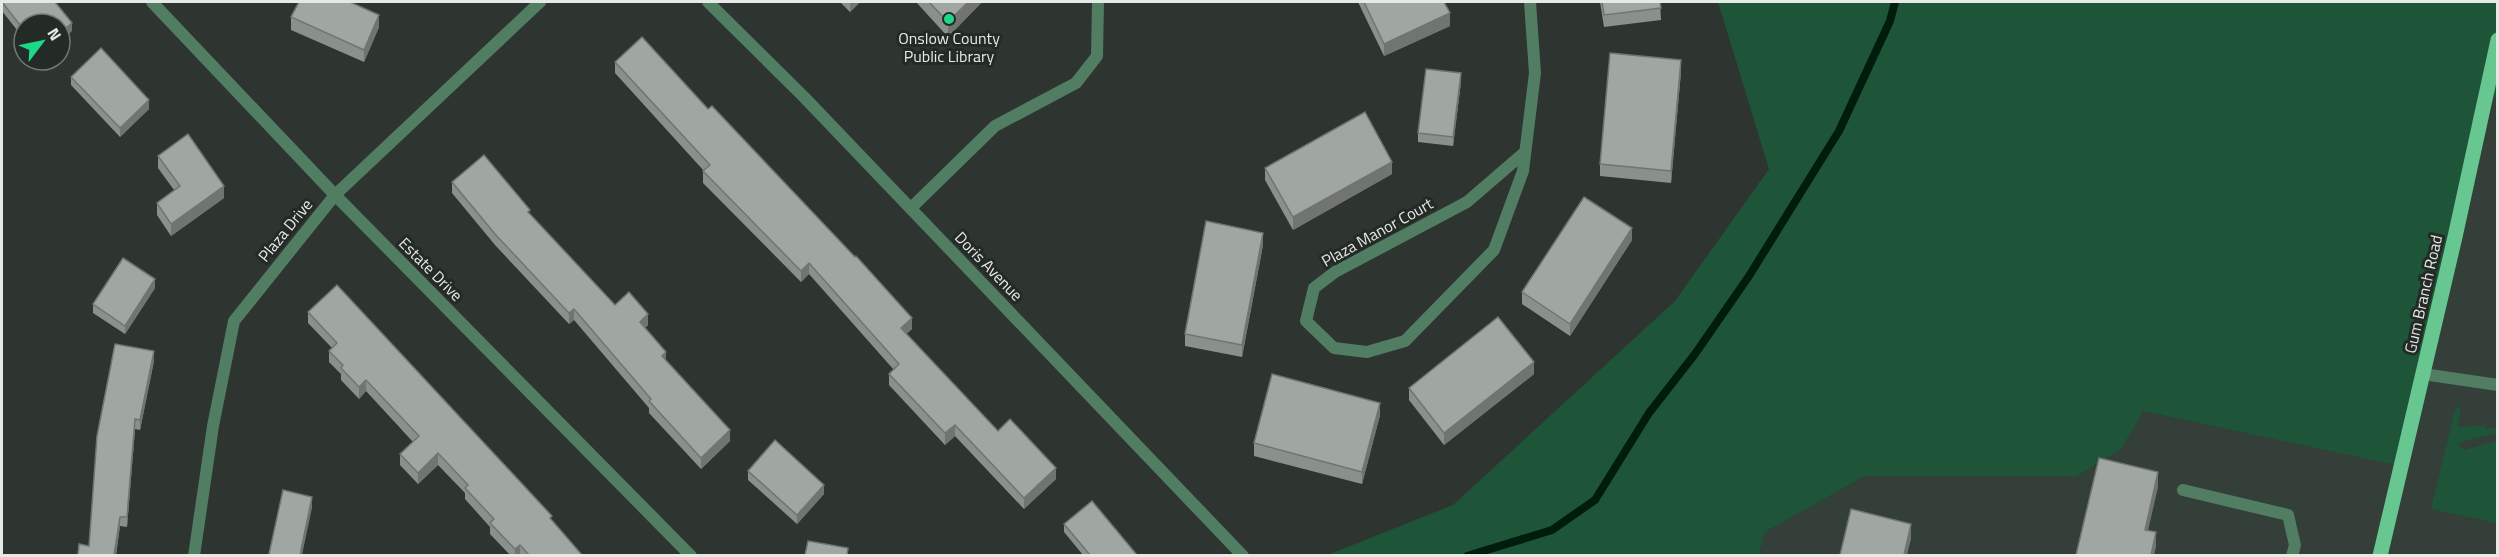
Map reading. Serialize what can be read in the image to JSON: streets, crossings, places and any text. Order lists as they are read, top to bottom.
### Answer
{
  "streets": {
    "main road": ["Gum Branch Road"],
    "street": [
      "Plaza Drive",
      "Plaza Manor Court",
      "Doris Avenue",
      "Estate Drive"
    ]
  },
  "crossings": [
    ["Plaza Drive", "Estate Drive"]
  ],
  "places": ["Onslow County Public Library"],
  "north": "top right"
}
